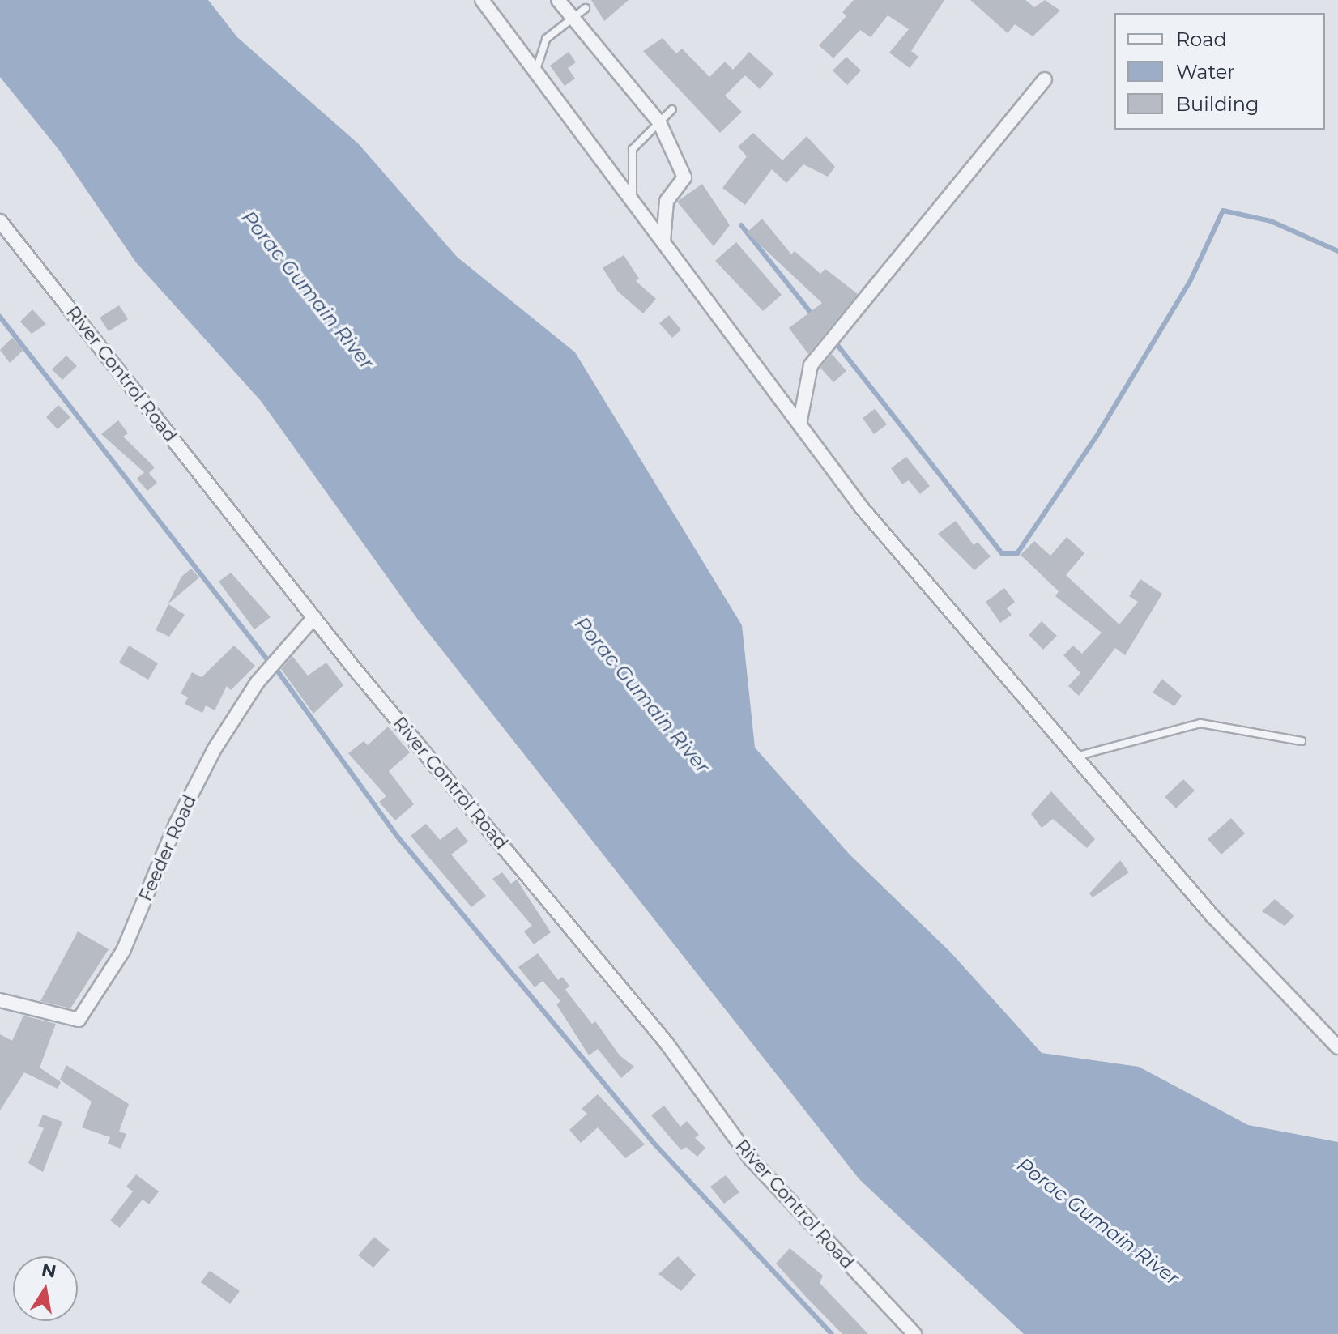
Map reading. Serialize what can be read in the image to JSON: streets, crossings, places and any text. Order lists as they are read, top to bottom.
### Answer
{
  "streets": {
    "street": ["River Control Road", "Feeder Road"]
  },
  "crossings": [
    ["River Control Road", "Feeder Road"]
  ],
  "water": ["Porac Gumain River"],
  "legend": ["Road", "Water", "Building"],
  "north": "top"
}
